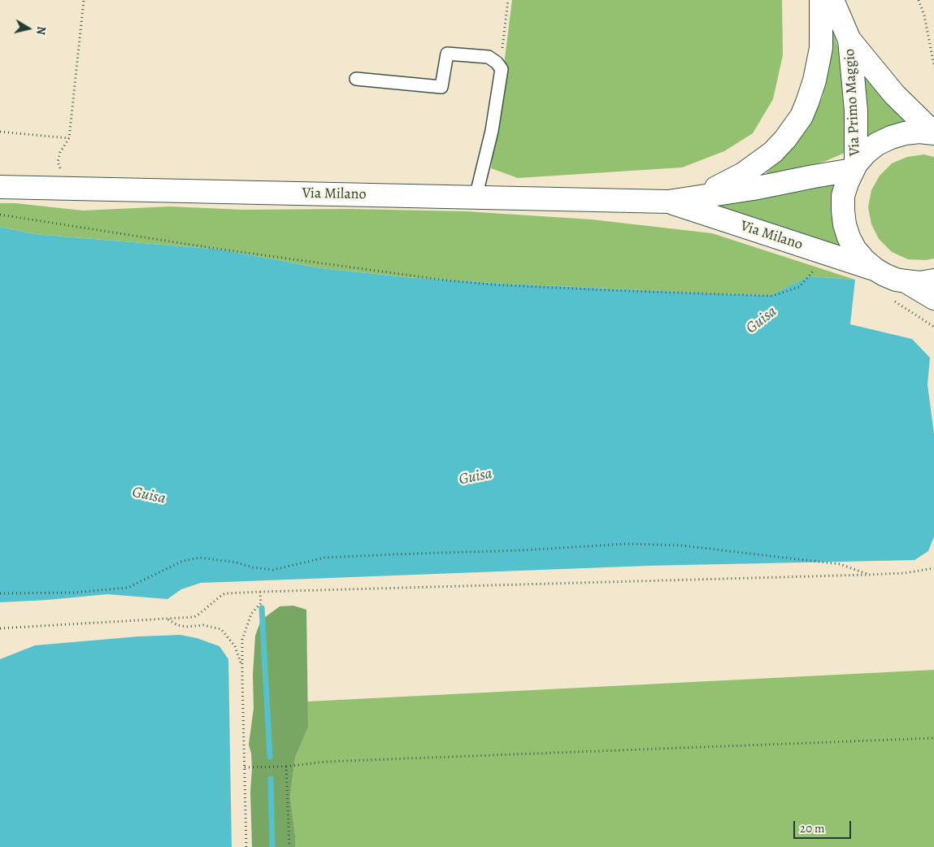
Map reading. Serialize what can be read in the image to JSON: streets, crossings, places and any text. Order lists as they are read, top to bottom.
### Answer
{
  "streets": {
    "street": ["Via Primo Maggio", "Via Milano"]
  },
  "crossings": [
    ["Via Primo Maggio", "Via Milano"]
  ],
  "water": ["Guisa"],
  "scale_bar": "20 m",
  "north": "right"
}
